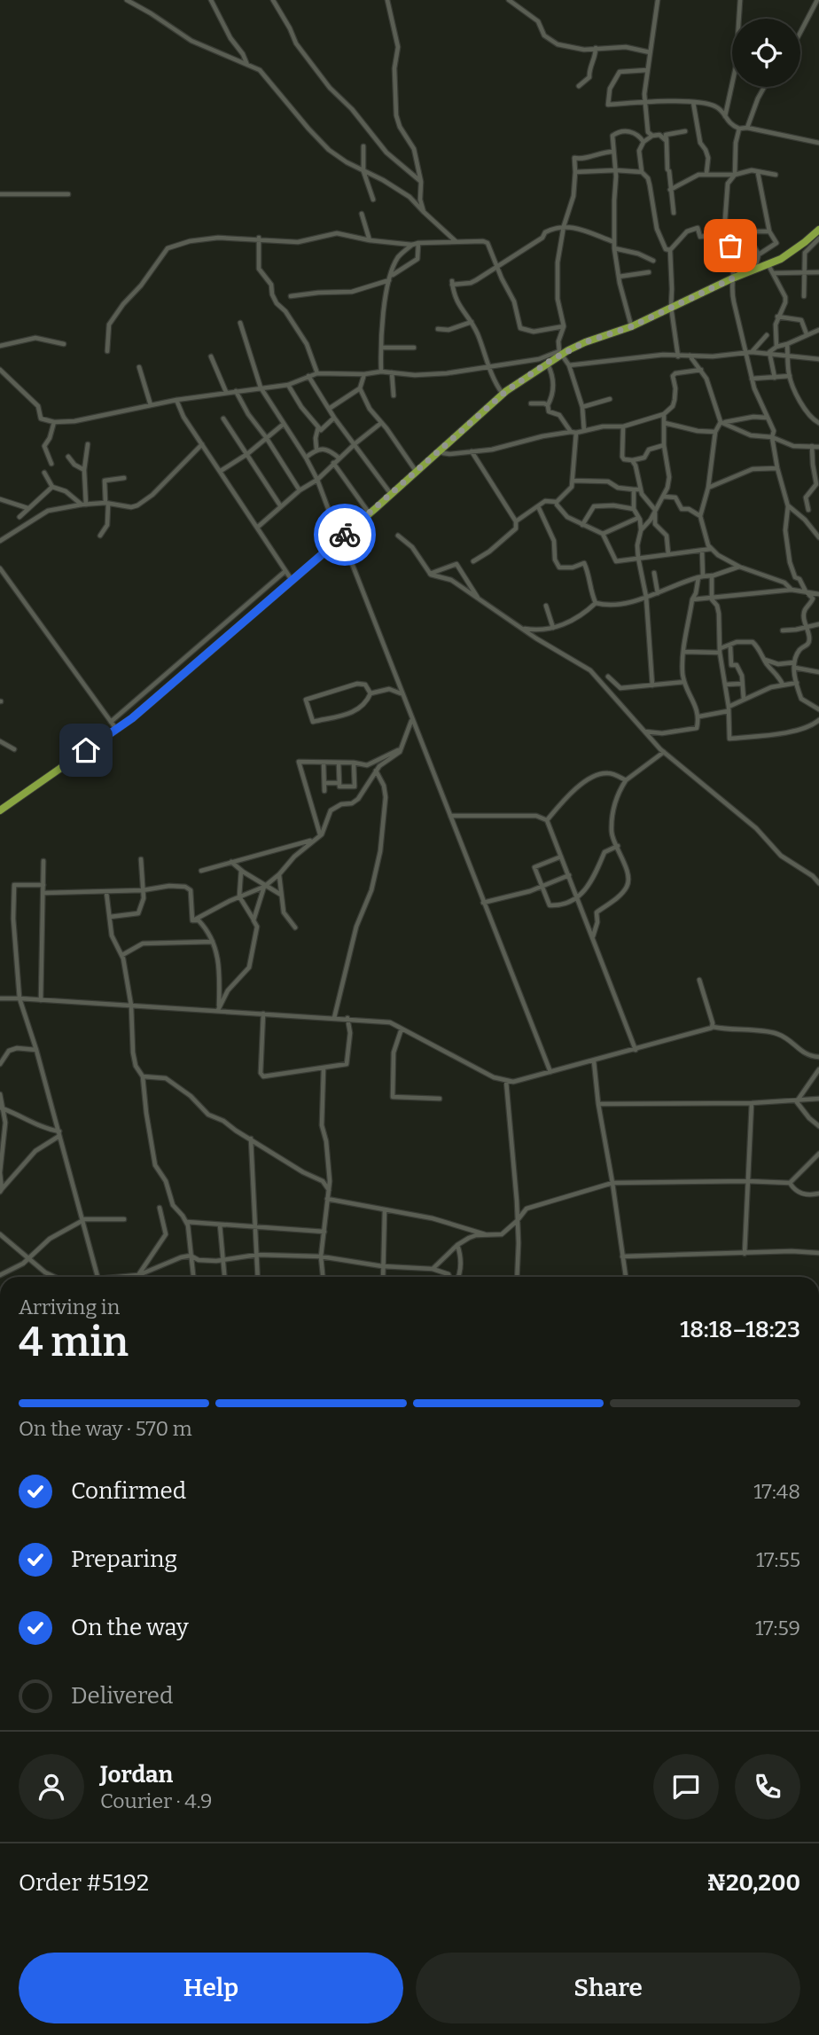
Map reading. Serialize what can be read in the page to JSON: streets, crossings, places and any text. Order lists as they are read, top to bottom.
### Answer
{
  "page": {
    "heading": ["4 min", "Arriving in", "18:18–18:23"],
    "panel": [
      "Jordan",
      "Courier · 4.9",
      "Order #5192",
      "₦20,200"
    ],
    "bar": "On the way · 570 m",
    "list": [
      ["Confirmed", "17:48"],
      ["Preparing", "17:55"],
      ["On the way", "17:59"],
      "Delivered"
    ],
    "buttons": ["Help", "Share"]
  }
}
